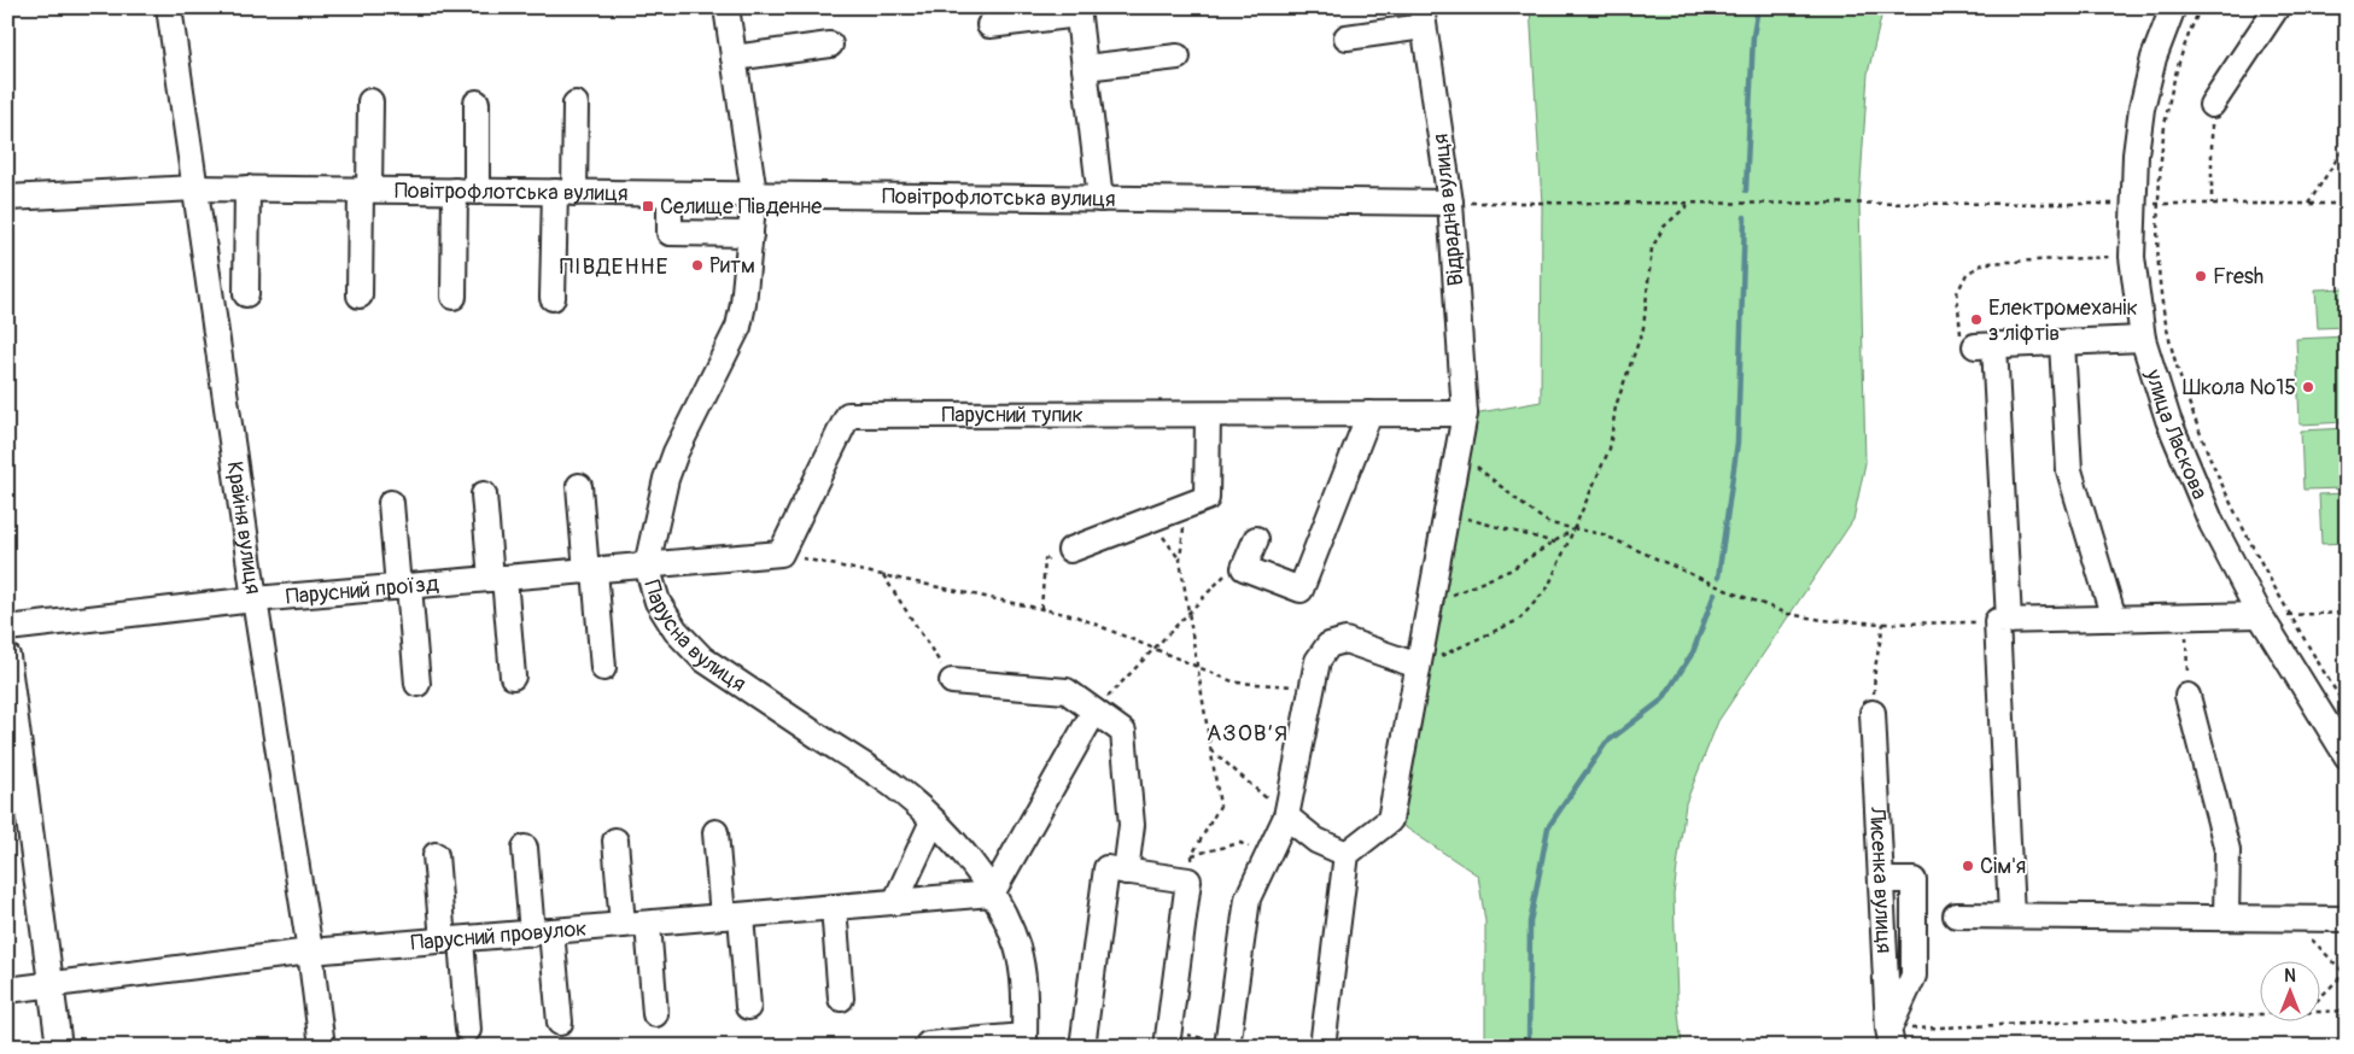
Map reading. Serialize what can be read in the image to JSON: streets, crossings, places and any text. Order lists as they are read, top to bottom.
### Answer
{
  "streets": {
    "street": [
      "Повітрофлотська вулиця",
      "Відрадна вулиця",
      "Парусний тупик",
      "улица Ласкова",
      "Крайня вулиця",
      "Парусний проїзд",
      "Парусна вулиця",
      "Лисенка вулиця",
      "Парусний провулок"
    ]
  },
  "crossings": [
    ["Повітрофлотська вулиця", "Відрадна вулиця"],
    ["Повітрофлотська вулиця", "Крайня вулиця"],
    ["Повітрофлотська вулиця", "Парусна вулиця"],
    ["Відрадна вулиця", "Парусний тупик"],
    ["Крайня вулиця", "Парусний проїзд"],
    ["Крайня вулиця", "Парусний провулок"],
    ["Парусний проїзд", "Парусна вулиця"],
    ["Парусна вулиця", "Парусний провулок"]
  ],
  "districts": ["ПІВДЕННЕ", "АЗОВ’Я"],
  "places": {
    "transit": ["Селище Південне"],
    "other": [
      "Ритм",
      "Fresh",
      "Електромеханік з ліфтів",
      "Школа №15",
      "Сім'я"
    ]
  },
  "north": "top"
}
